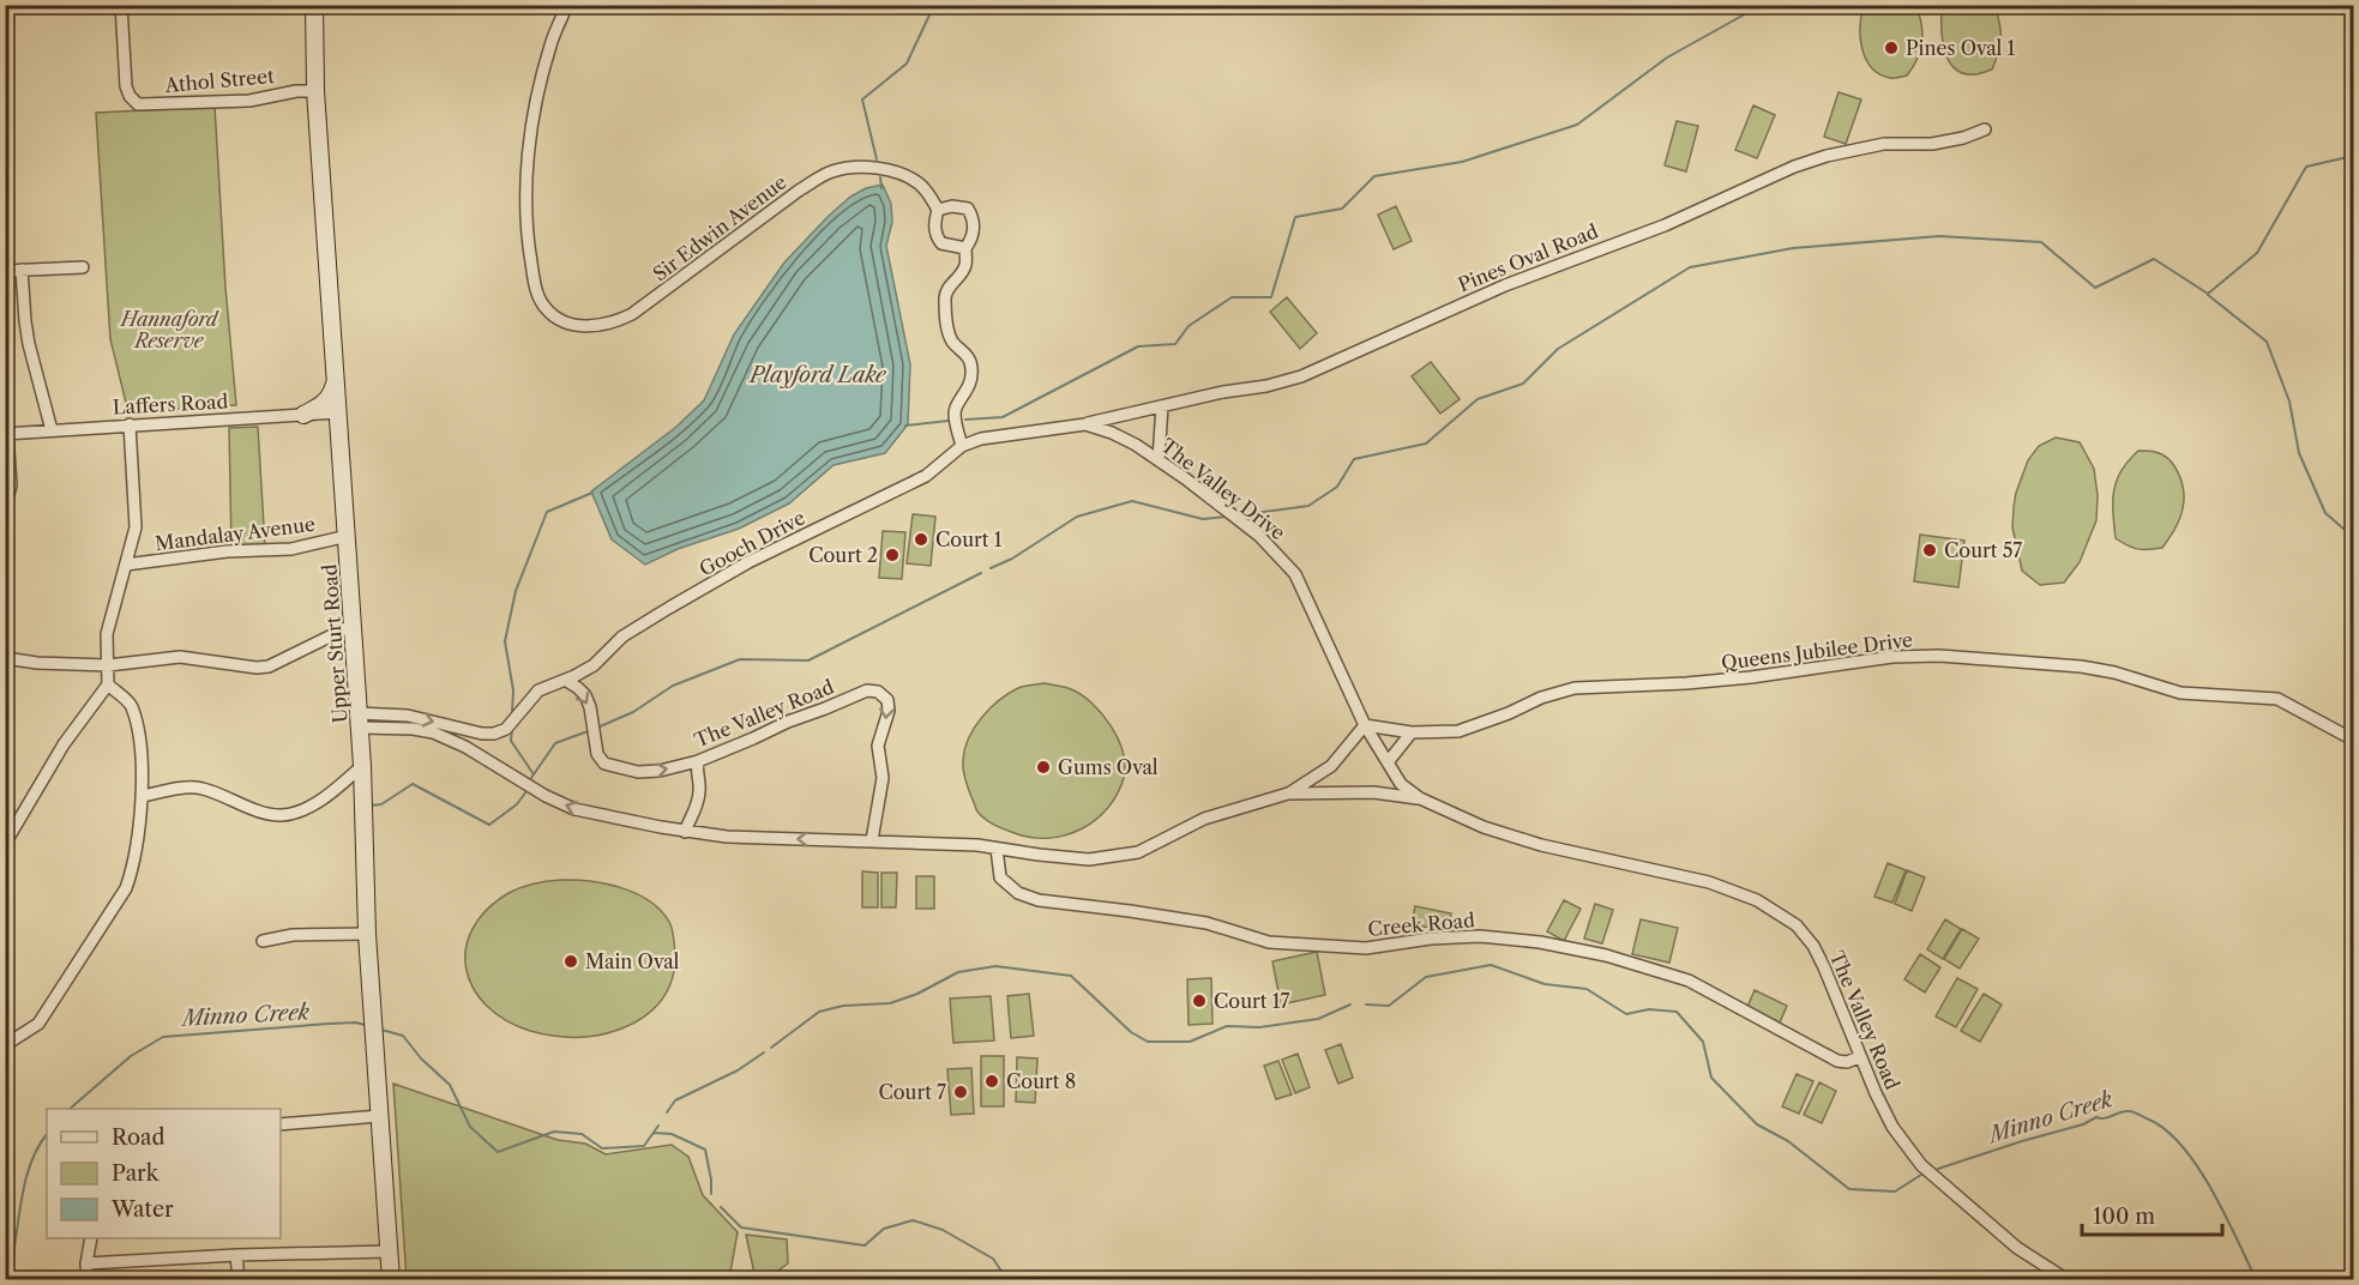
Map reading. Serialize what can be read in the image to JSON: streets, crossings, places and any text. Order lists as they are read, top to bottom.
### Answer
{
  "streets": {
    "main road": ["Upper Sturt Road"],
    "street": [
      "Athol Street",
      "Sir Edwin Avenue",
      "Pines Oval Road",
      "Laffers Road",
      "The Valley Drive",
      "Mandalay Avenue",
      "Gooch Drive",
      "Queens Jubilee Drive",
      "The Valley Road",
      "Creek Road"
    ]
  },
  "crossings": [
    ["Athol Street", "Upper Sturt Road"],
    ["Pines Oval Road", "The Valley Drive"],
    ["Laffers Road", "Upper Sturt Road"],
    ["The Valley Drive", "Gooch Drive"],
    ["The Valley Drive", "Queens Jubilee Drive"],
    ["The Valley Drive", "The Valley Road"],
    ["Mandalay Avenue", "Upper Sturt Road"],
    ["Gooch Drive", "Upper Sturt Road"],
    ["Gooch Drive", "The Valley Road"],
    ["Upper Sturt Road", "The Valley Road"],
    ["Queens Jubilee Drive", "The Valley Road"],
    ["The Valley Road", "Creek Road"]
  ],
  "water": ["Playford Lake", "Minno Creek"],
  "parks": ["Hannaford Reserve"],
  "places": [
    "Pines Oval 1",
    "Court 1",
    "Court 57",
    "Court 2",
    "Gums Oval",
    "Main Oval",
    "Court 17",
    "Court 8",
    "Court 7"
  ],
  "legend": ["Road", "Park", "Water"],
  "scale_bar": "100 m"
}
